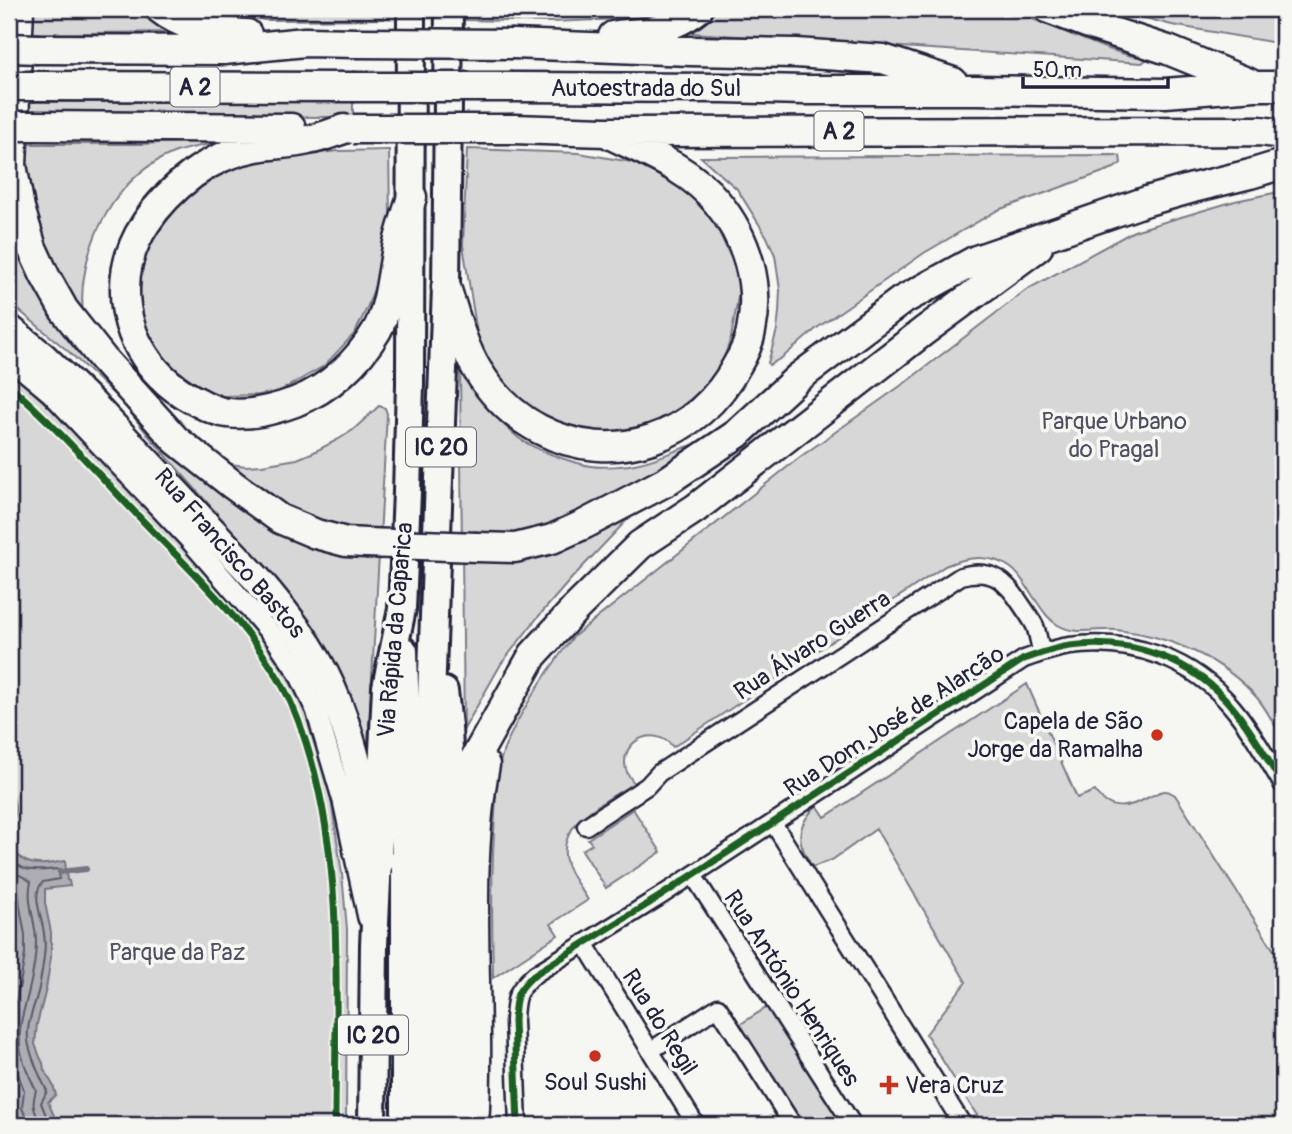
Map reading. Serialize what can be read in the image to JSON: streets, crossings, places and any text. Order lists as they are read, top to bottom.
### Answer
{
  "streets": {
    "highway": [
      "A 2",
      "Autoestrada do Sul",
      "IC 20",
      "Via Rápida da Caparica"
    ],
    "street": [
      "Rua Francisco Bastos",
      "Rua Álvaro Guerra",
      "Rua Dom José de Alarcão",
      "Rua António Henriques",
      "Rua do Regil"
    ]
  },
  "crossings": [
    ["A 2", "Autoestrada do Sul"],
    ["Rua Francisco Bastos", "Via Rápida da Caparica"],
    ["Rua Álvaro Guerra", "Rua Dom José de Alarcão"],
    ["Rua Dom José de Alarcão", "Rua António Henriques"],
    ["Rua Dom José de Alarcão", "Rua do Regil"]
  ],
  "parks": ["Parque Urbano do Pragal", "Parque da Paz"],
  "places": {
    "other": ["Capela de São Jorge da Ramalha", "Soul Sushi"],
    "health": ["Vera Cruz"]
  },
  "scale_bar": "50 m"
}
